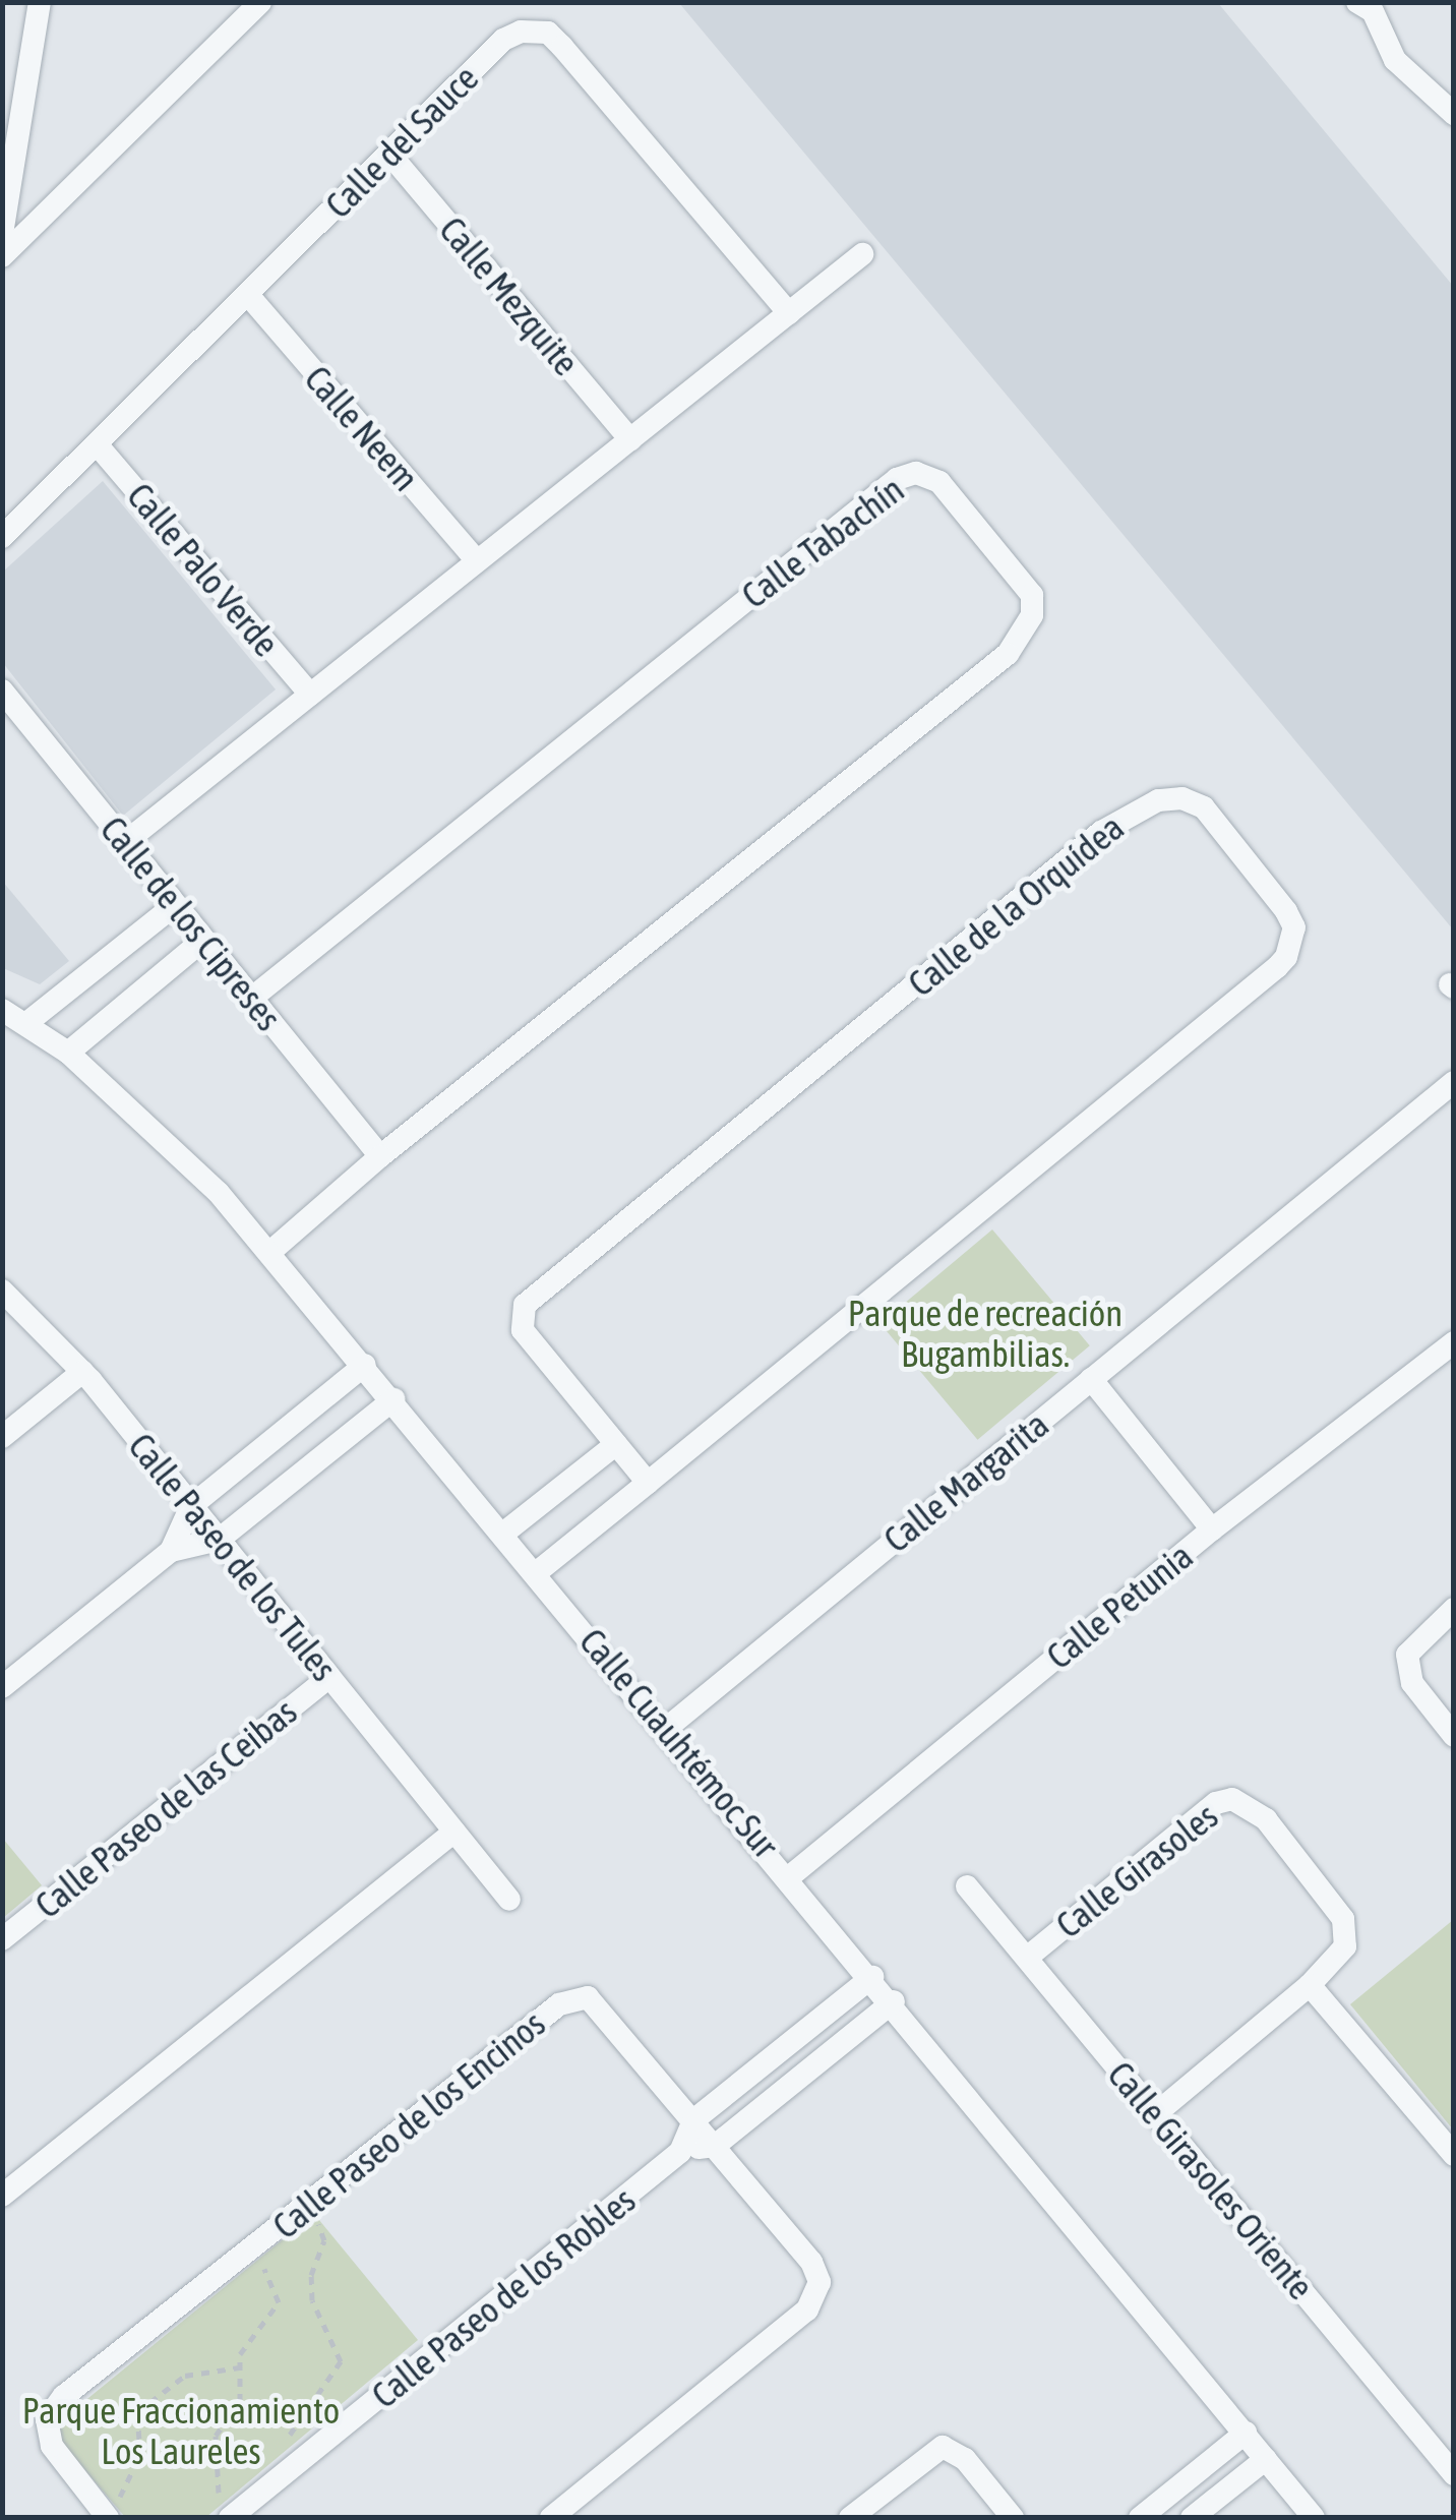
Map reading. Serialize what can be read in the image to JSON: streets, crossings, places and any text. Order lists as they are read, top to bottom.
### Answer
{
  "streets": {
    "street": [
      "Calle del Sauce",
      "Calle Mezquite",
      "Calle Neem",
      "Calle Tabachín",
      "Calle Palo Verde",
      "Calle de la Orquídea",
      "Calle de los Cipreses",
      "Calle Margarita",
      "Calle Paseo de los Tules",
      "Calle Petunia",
      "Calle Cuauhtémoc Sur",
      "Calle Paseo de las Ceibas",
      "Calle Girasoles",
      "Calle Paseo de los Encinos",
      "Calle Girasoles Oriente",
      "Calle Paseo de los Robles"
    ]
  },
  "crossings": [
    ["Calle del Sauce", "Calle Mezquite"],
    ["Calle del Sauce", "Calle Neem"],
    ["Calle del Sauce", "Calle Palo Verde"],
    ["Calle Tabachín", "Calle de los Cipreses"],
    ["Calle de la Orquídea", "Calle Cuauhtémoc Sur"],
    ["Calle Margarita", "Calle Cuauhtémoc Sur"],
    ["Calle Paseo de los Tules", "Calle Paseo de las Ceibas"],
    ["Calle Petunia", "Calle Cuauhtémoc Sur"],
    ["Calle Cuauhtémoc Sur", "Calle Paseo de los Robles"],
    ["Calle Girasoles", "Calle Girasoles Oriente"],
    ["Calle Paseo de los Encinos", "Calle Paseo de los Robles"]
  ],
  "parks": ["Parque de recreación Bugambilias.", "Parque Fraccionamiento Los Laureles"]
}
